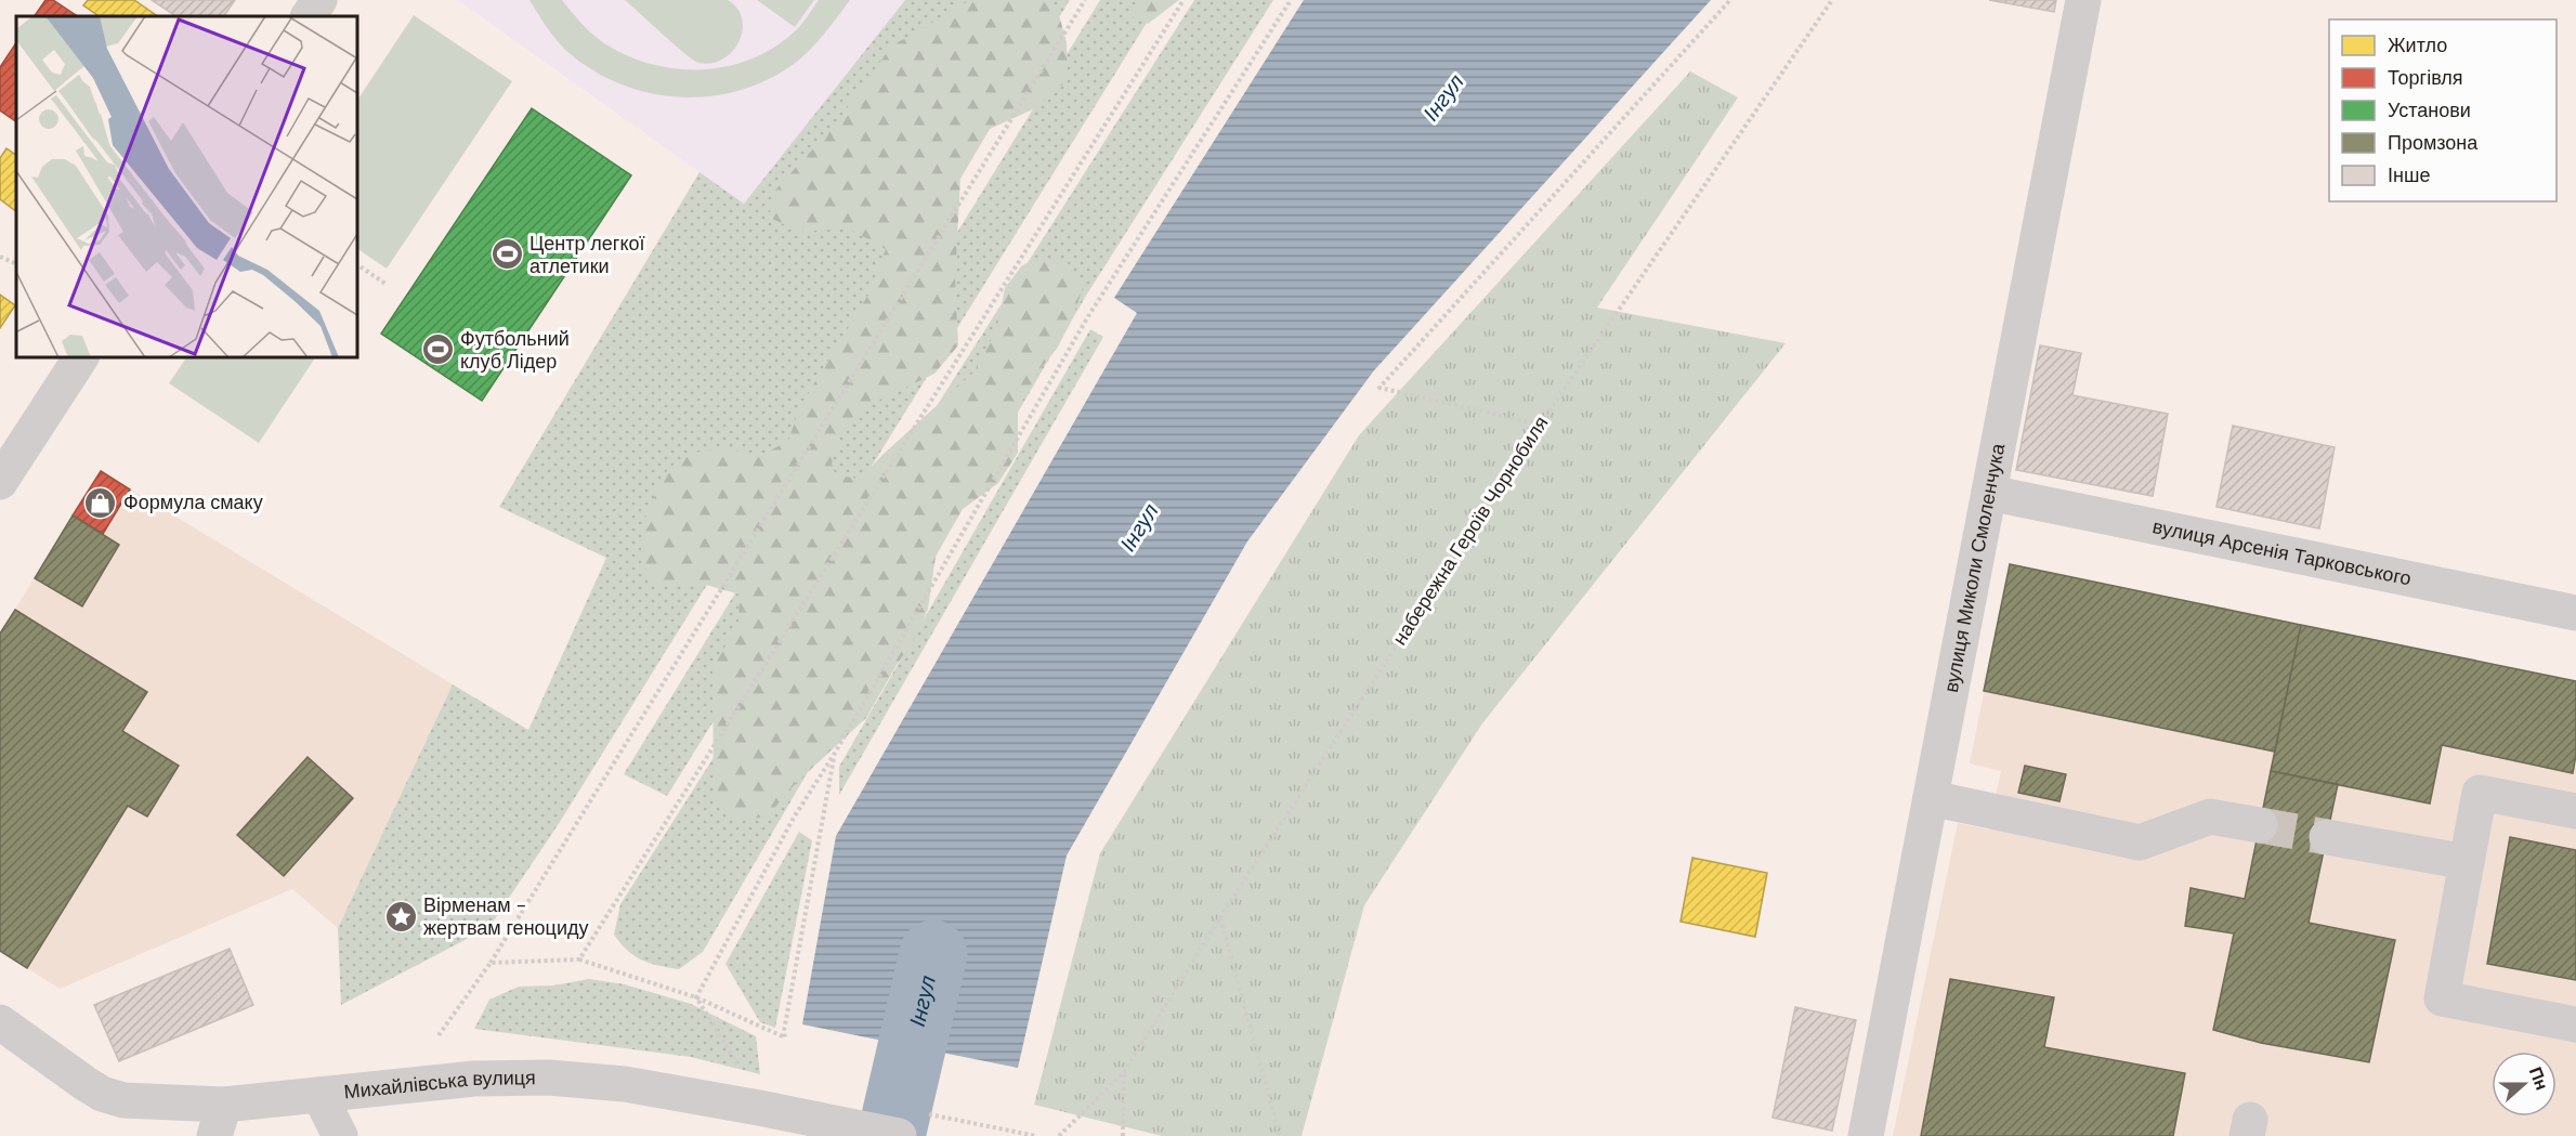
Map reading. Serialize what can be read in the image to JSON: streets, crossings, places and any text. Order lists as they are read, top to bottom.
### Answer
{
  "streets": {
    "street": ["вулиця Арсенія Тарковського", "вулиця Миколи Смоленчука", "Михайлівська вулиця"],
    "path": ["набережна Героїв Чорнобиля"]
  },
  "crossings": [
    ["вулиця Арсенія Тарковського", "вулиця Миколи Смоленчука"]
  ],
  "water": ["Інгул"],
  "places": {
    "sports": ["Центр легкої атлетики", "Футбольний клуб Лідер"],
    "shop": ["Формула смаку"],
    "place": ["Вірменам - жертвам геноциду"]
  },
  "legend": [
    "Житло",
    "Торгівля",
    "Установи",
    "Промзона",
    "Інше"
  ],
  "north": "right"
}
